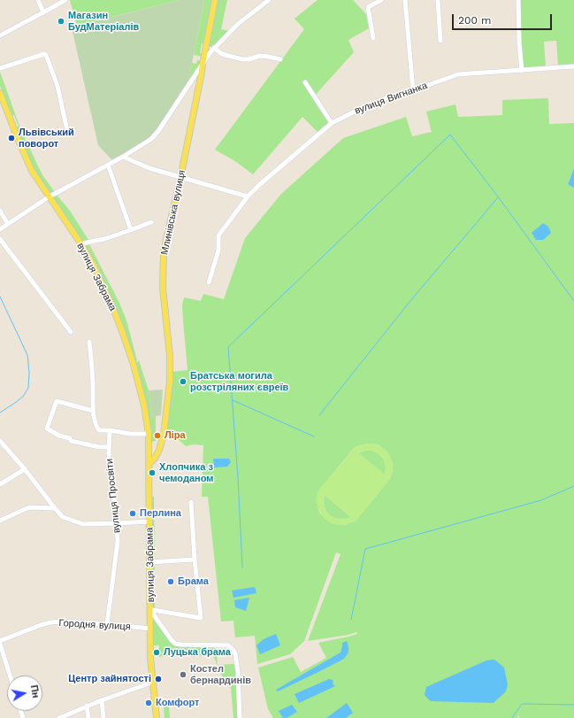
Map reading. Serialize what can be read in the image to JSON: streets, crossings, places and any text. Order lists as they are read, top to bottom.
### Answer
{
  "streets": {
    "main road": ["Млинівська вулиця", "вулиця Забрама"],
    "street": ["вулиця Вигнанка", "вулиця Просвіти", "Городня вулиця"]
  },
  "crossings": [
    ["Млинівська вулиця", "вулиця Забрама"],
    ["вулиця Забрама", "Городня вулиця"],
    ["вулиця Просвіти", "Городня вулиця"]
  ],
  "places": [
    "Магазин БудМатеріалів",
    "Львівський поворот",
    "Братська могила розстріляних євреїв",
    "Ліра",
    "Хлопчика з чемоданом",
    "Перлина",
    "Брама",
    "Луцька брама",
    "Костел бернардинів",
    "Центр зайнятості",
    "Комфорт"
  ],
  "scale_bar": "200 m",
  "north": "right"
}
